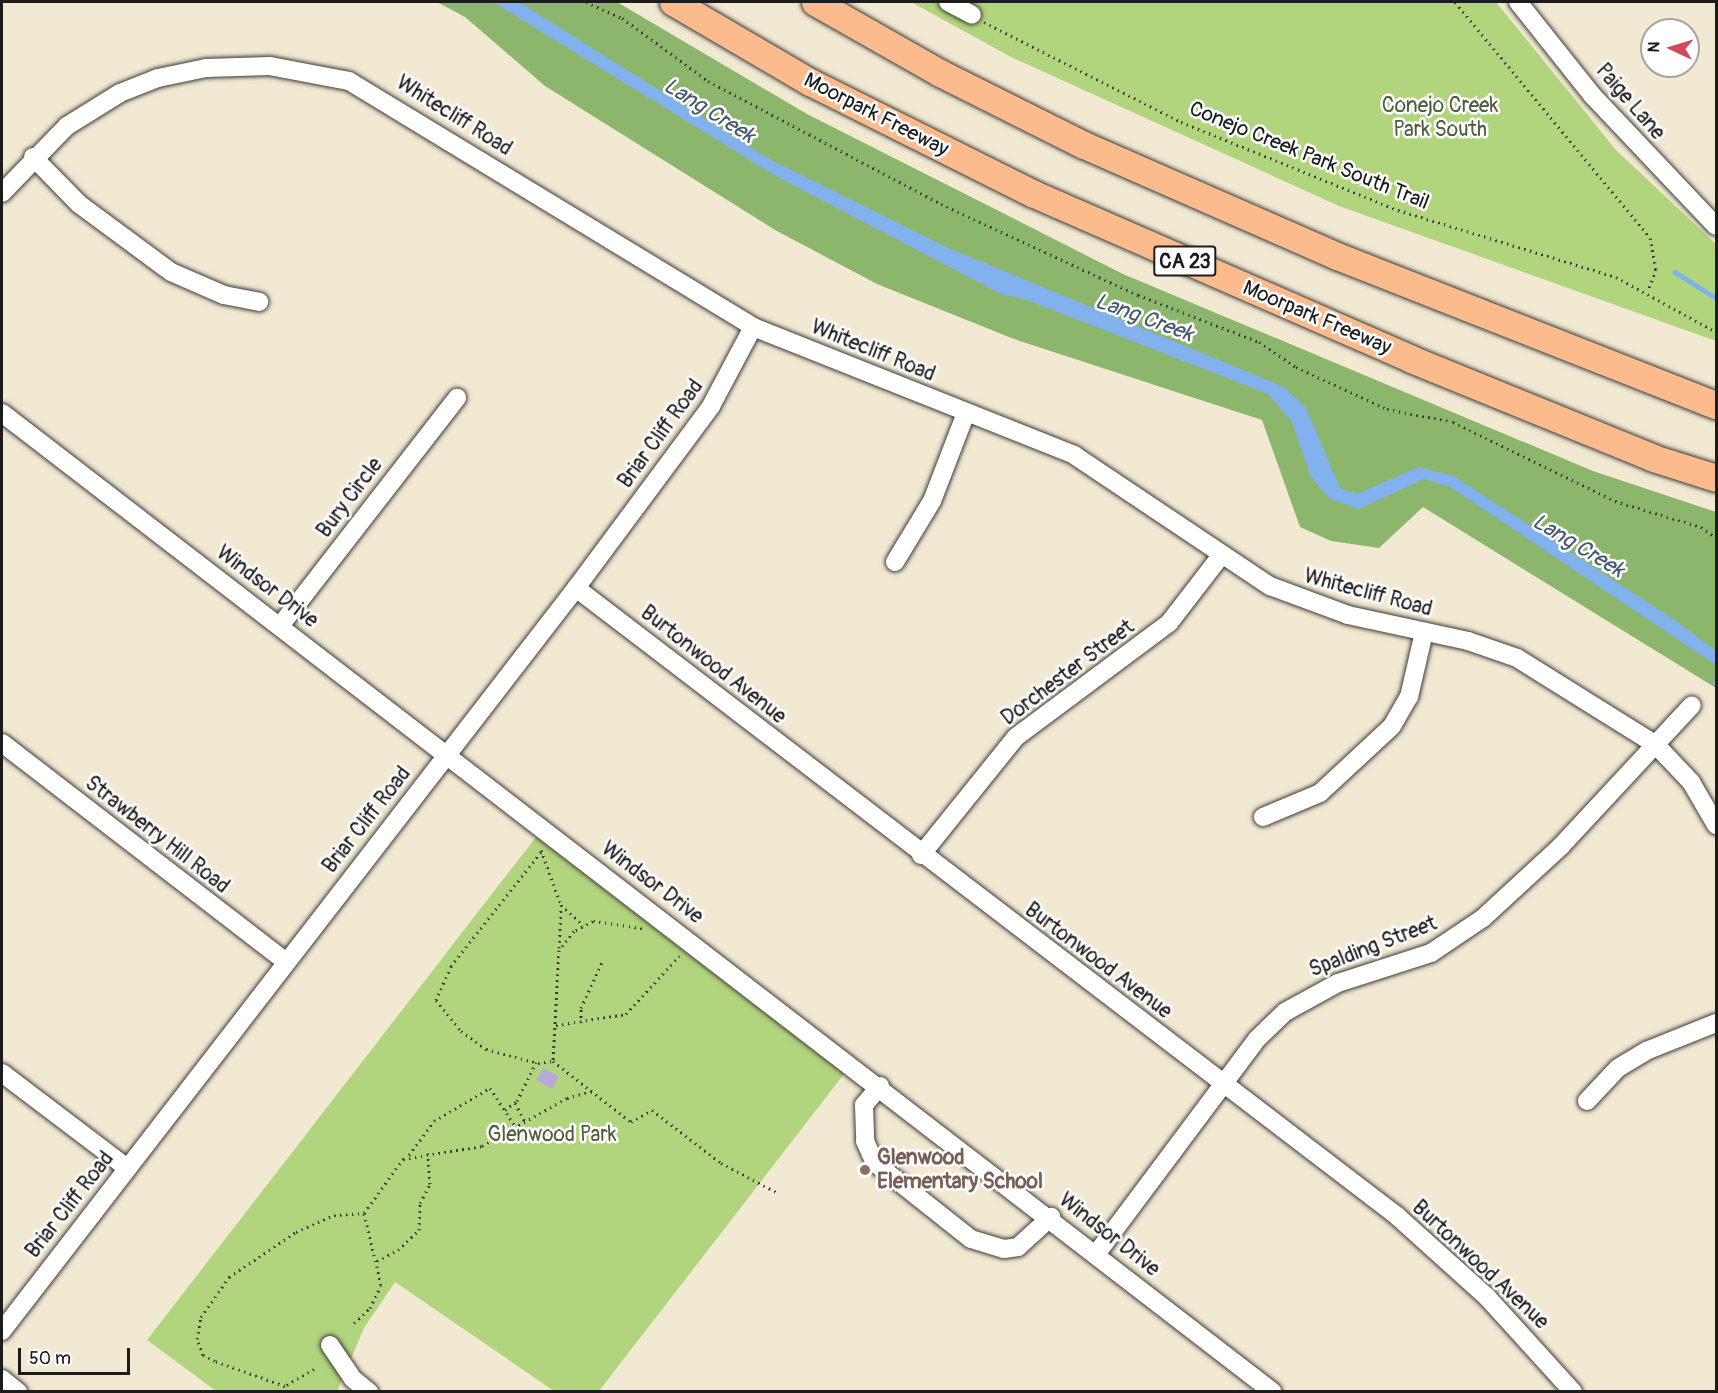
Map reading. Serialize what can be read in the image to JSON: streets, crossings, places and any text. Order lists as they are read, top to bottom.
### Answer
{
  "streets": {
    "highway": ["Moorpark Freeway", "CA 23"],
    "street": [
      "Paige Lane",
      "Whitecliff Road",
      "Briar Cliff Road",
      "Bury Circle",
      "Windsor Drive",
      "Burtonwood Avenue",
      "Dorchester Street",
      "Strawberry Hill Road",
      "Spalding Street"
    ],
    "path": ["Conejo Creek Park South Trail"]
  },
  "crossings": [
    ["Whitecliff Road", "Briar Cliff Road"],
    ["Whitecliff Road", "Dorchester Street"],
    ["Whitecliff Road", "Spalding Street"],
    ["Briar Cliff Road", "Windsor Drive"],
    ["Briar Cliff Road", "Burtonwood Avenue"],
    ["Briar Cliff Road", "Strawberry Hill Road"],
    ["Bury Circle", "Windsor Drive"],
    ["Windsor Drive", "Spalding Street"],
    ["Burtonwood Avenue", "Dorchester Street"],
    ["Burtonwood Avenue", "Spalding Street"]
  ],
  "water": ["Lang Creek"],
  "parks": ["Conejo Creek Park South", "Glenwood Park"],
  "places": ["Glenwood Elementary School"],
  "scale_bar": "50 m",
  "north": "left"
}
